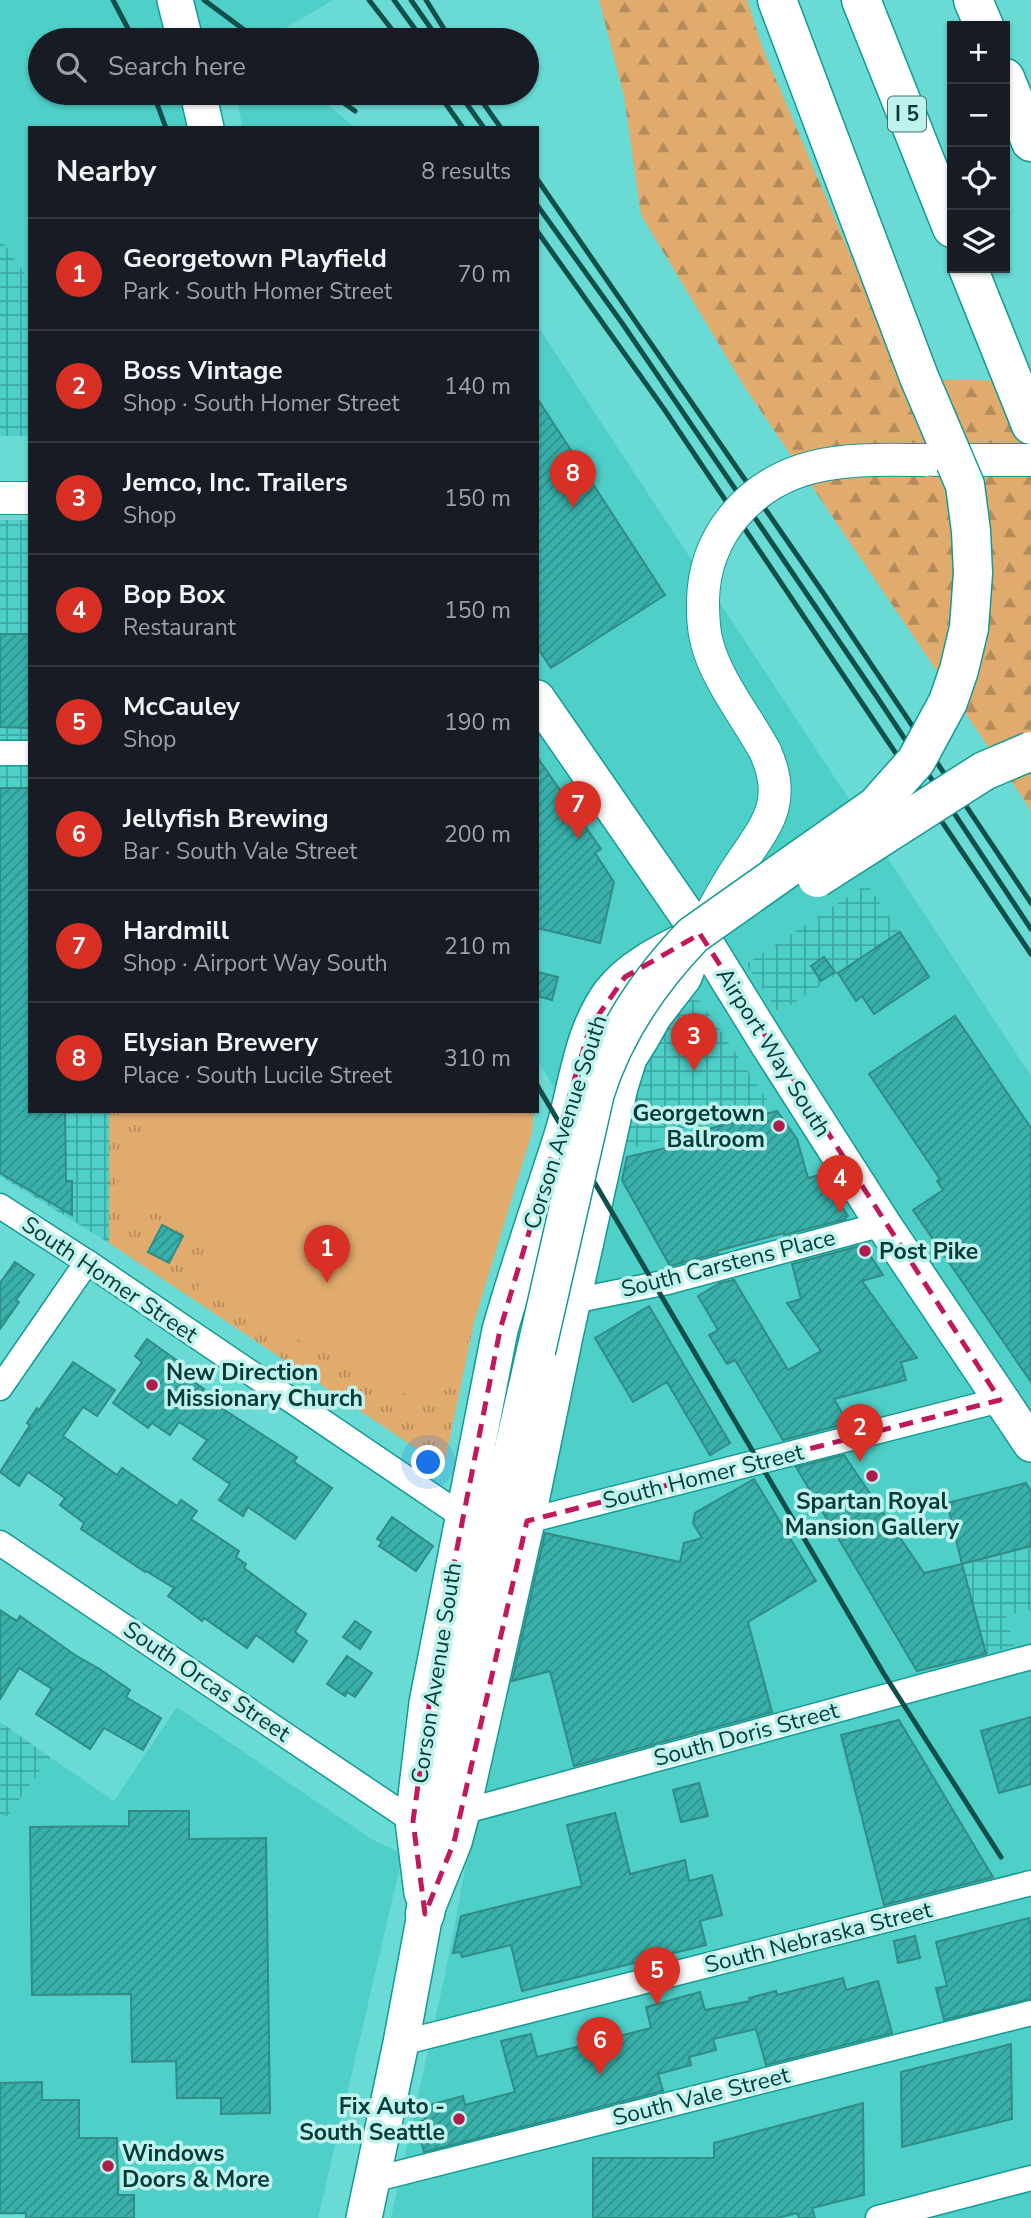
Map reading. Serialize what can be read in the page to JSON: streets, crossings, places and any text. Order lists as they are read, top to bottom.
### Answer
{
  "streets": {
    "highway": ["I 5"],
    "main road": ["Airport Way South", "Corson Avenue South"],
    "street": [
      "South Carstens Place",
      "South Homer Street",
      "South Orcas Street",
      "South Doris Street",
      "South Nebraska Street",
      "South Vale Street"
    ]
  },
  "crossings": [
    ["Airport Way South", "Corson Avenue South"],
    ["Airport Way South", "South Carstens Place"],
    ["Airport Way South", "South Homer Street"],
    ["Corson Avenue South", "South Carstens Place"],
    ["Corson Avenue South", "South Homer Street"],
    ["Corson Avenue South", "South Orcas Street"],
    ["Corson Avenue South", "South Doris Street"],
    ["Corson Avenue South", "South Nebraska Street"],
    ["Corson Avenue South", "South Vale Street"]
  ],
  "places": [
    "Georgetown Ballroom",
    "Post Pike",
    "New Direction Missionary Church",
    "Spartan Royal Mansion Gallery",
    "Fix Auto - South Seattle",
    "Windows Doors & More"
  ],
  "page": {
    "map_buttons": ["+", "−"],
    "search": "Search here",
    "heading": ["Nearby", "8 results"],
    "list": [
      {
        "mark": "1",
        "name": "Georgetown Playfield",
        "note": "Park · South Homer Street",
        "value": "70 m"
      },
      {
        "mark": "2",
        "name": "Boss Vintage",
        "note": "Shop · South Homer Street",
        "value": "140 m"
      },
      {
        "mark": "3",
        "name": "Jemco, Inc. Trailers",
        "note": "Shop",
        "value": "150 m"
      },
      {
        "mark": "4",
        "name": "Bop Box",
        "note": "Restaurant",
        "value": "150 m"
      },
      {
        "mark": "5",
        "name": "McCauley",
        "note": "Shop",
        "value": "190 m"
      },
      {
        "mark": "6",
        "name": "Jellyfish Brewing",
        "note": "Bar · South Vale Street",
        "value": "200 m"
      },
      {
        "mark": "7",
        "name": "Hardmill",
        "note": "Shop · Airport Way South",
        "value": "210 m"
      },
      {
        "mark": "8",
        "name": "Elysian Brewery",
        "note": "Place · South Lucile Street",
        "value": "310 m"
      }
    ],
    "pins": [
      "8",
      "7",
      "3",
      "4",
      "1",
      "2",
      "5",
      "6"
    ]
  }
}
